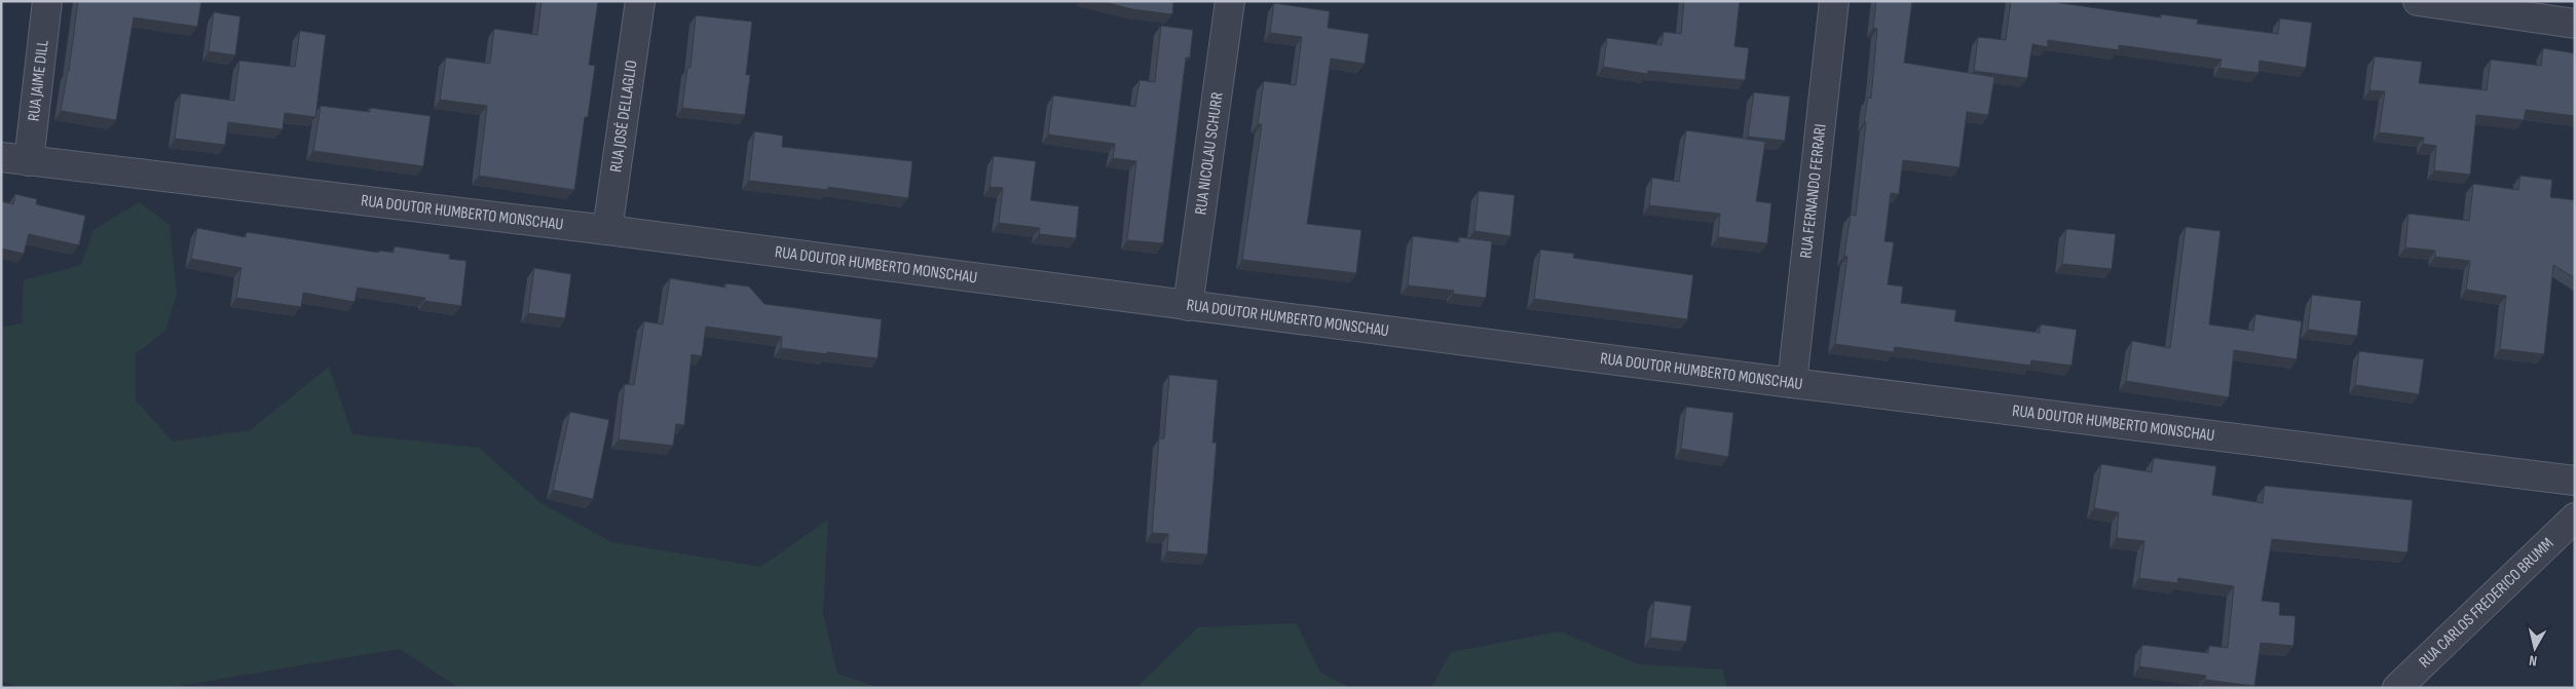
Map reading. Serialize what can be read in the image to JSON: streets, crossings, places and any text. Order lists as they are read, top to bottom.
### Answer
{
  "streets": {
    "street": [
      "RUA JAIME DILL",
      "RUA JOSÉ DELLAGLIO",
      "RUA NICOLAU SCHURR",
      "RUA FERNANDO FERRARI",
      "RUA DOUTOR HUMBERTO MONSCHAU",
      "RUA CARLOS FREDERICO BRUMM"
    ]
  },
  "crossings": [
    ["RUA JAIME DILL", "RUA DOUTOR HUMBERTO MONSCHAU"],
    ["RUA JOSÉ DELLAGLIO", "RUA DOUTOR HUMBERTO MONSCHAU"],
    ["RUA NICOLAU SCHURR", "RUA DOUTOR HUMBERTO MONSCHAU"],
    ["RUA FERNANDO FERRARI", "RUA DOUTOR HUMBERTO MONSCHAU"]
  ],
  "north": "bottom"
}
